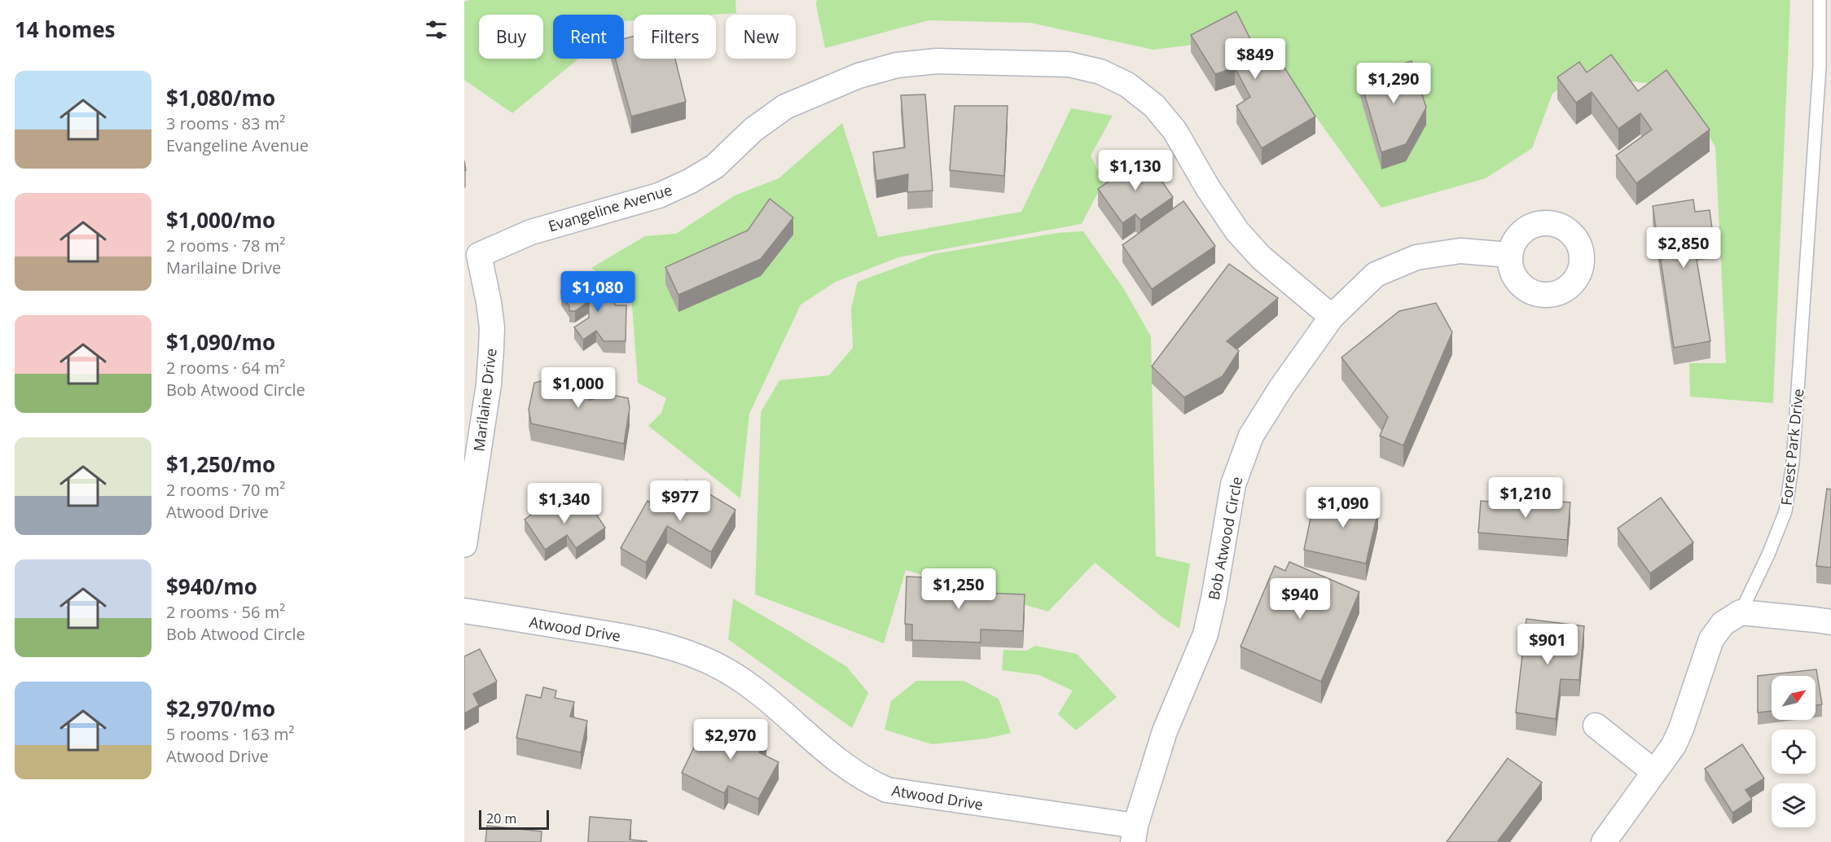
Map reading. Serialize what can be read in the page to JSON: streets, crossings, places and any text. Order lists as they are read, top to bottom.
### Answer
{
  "streets": {
    "street": [
      "Evangeline Avenue",
      "Marilaine Drive",
      "Forest Park Drive",
      "Bob Atwood Circle",
      "Atwood Drive"
    ]
  },
  "crossings": [
    ["Evangeline Avenue", "Marilaine Drive"],
    ["Evangeline Avenue", "Bob Atwood Circle"],
    ["Bob Atwood Circle", "Atwood Drive"]
  ],
  "scale_bar": "20 m",
  "north": "top right",
  "page": {
    "heading": "14 homes",
    "chip": [
      "Buy",
      "Rent",
      "Filters",
      "New"
    ],
    "price": [
      "$849",
      "$1,290",
      "$1,130",
      "$2,850",
      "$1,080",
      "$1,000",
      "$1,210",
      "$977",
      "$1,340",
      "$1,090",
      "$1,250",
      "$940",
      "$901",
      "$2,970"
    ],
    "list": [
      {
        "name": "$1,080/mo",
        "note": "3 rooms · 83 m² · Evangeline Avenue"
      },
      {
        "name": "$1,000/mo",
        "note": "2 rooms · 78 m² · Marilaine Drive"
      },
      {
        "name": "$1,090/mo",
        "note": "2 rooms · 64 m² · Bob Atwood Circle"
      },
      {
        "name": "$1,250/mo",
        "note": "2 rooms · 70 m² · Atwood Drive"
      },
      {
        "name": "$940/mo",
        "note": "2 rooms · 56 m² · Bob Atwood Circle"
      },
      {
        "name": "$2,970/mo",
        "note": "5 rooms · 163 m² · Atwood Drive"
      }
    ],
    "scale": "20 m"
  }
}
